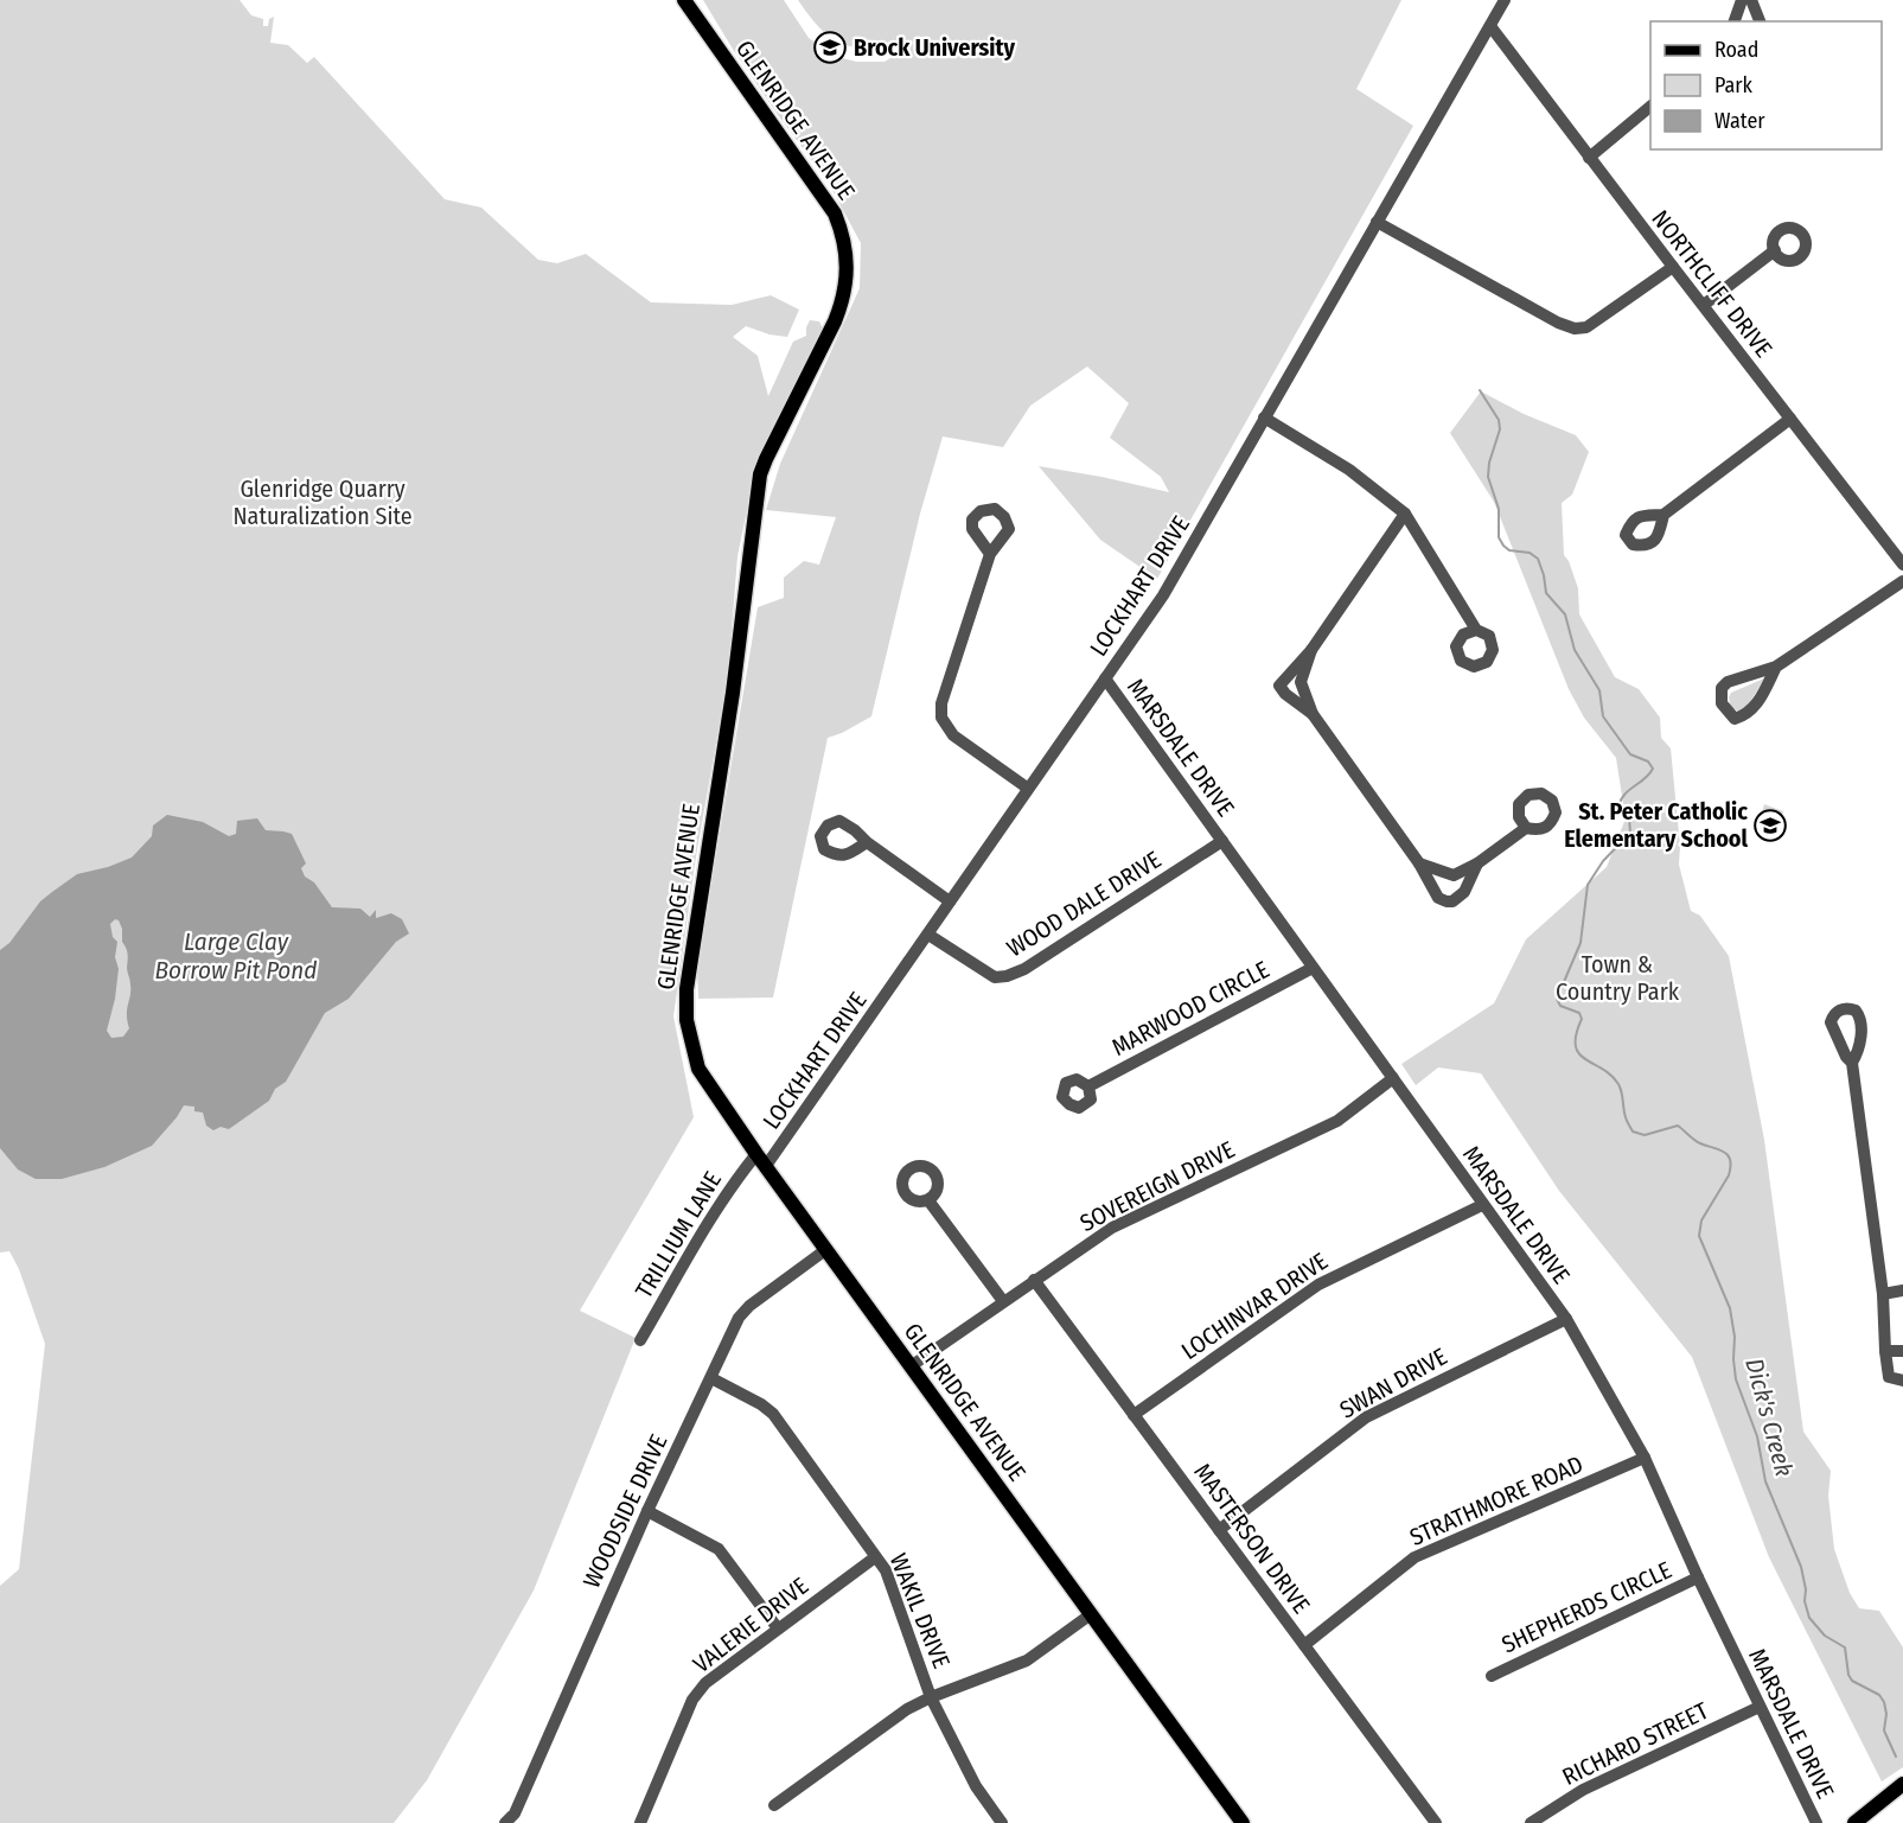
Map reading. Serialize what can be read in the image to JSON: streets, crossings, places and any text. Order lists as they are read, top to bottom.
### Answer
{
  "streets": {
    "main road": ["GLENRIDGE AVENUE"],
    "street": [
      "NORTHCLIFF DRIVE",
      "LOCKHART DRIVE",
      "MARSDALE DRIVE",
      "WOOD DALE DRIVE",
      "MARWOOD CIRCLE",
      "SOVEREIGN DRIVE",
      "TRILLIUM LANE",
      "LOCHINVAR DRIVE",
      "SWAN DRIVE",
      "STRATHMORE ROAD",
      "WOODSIDE DRIVE",
      "MASTERSON DRIVE",
      "SHEPHERDS CIRCLE",
      "WAKIL DRIVE",
      "VALERIE DRIVE",
      "RICHARD STREET"
    ]
  },
  "crossings": [
    ["GLENRIDGE AVENUE", "LOCKHART DRIVE"],
    ["GLENRIDGE AVENUE", "SOVEREIGN DRIVE"],
    ["GLENRIDGE AVENUE", "TRILLIUM LANE"],
    ["GLENRIDGE AVENUE", "WOODSIDE DRIVE"],
    ["NORTHCLIFF DRIVE", "LOCKHART DRIVE"],
    ["LOCKHART DRIVE", "MARSDALE DRIVE"],
    ["LOCKHART DRIVE", "WOOD DALE DRIVE"],
    ["LOCKHART DRIVE", "TRILLIUM LANE"],
    ["MARSDALE DRIVE", "WOOD DALE DRIVE"],
    ["MARSDALE DRIVE", "MARWOOD CIRCLE"],
    ["MARSDALE DRIVE", "SOVEREIGN DRIVE"],
    ["MARSDALE DRIVE", "LOCHINVAR DRIVE"],
    ["MARSDALE DRIVE", "SWAN DRIVE"],
    ["MARSDALE DRIVE", "STRATHMORE ROAD"],
    ["MARSDALE DRIVE", "SHEPHERDS CIRCLE"],
    ["MARSDALE DRIVE", "RICHARD STREET"],
    ["SOVEREIGN DRIVE", "MASTERSON DRIVE"],
    ["LOCHINVAR DRIVE", "MASTERSON DRIVE"],
    ["SWAN DRIVE", "MASTERSON DRIVE"],
    ["STRATHMORE ROAD", "MASTERSON DRIVE"],
    ["WOODSIDE DRIVE", "WAKIL DRIVE"],
    ["WAKIL DRIVE", "VALERIE DRIVE"]
  ],
  "water": ["Large Clay Borrow Pit Pond", "Dick's Creek"],
  "parks": ["Glenridge Quarry Naturalization Site", "Town & Country Park"],
  "places": {
    "school or university": ["Brock University", "St. Peter Catholic Elementary School"]
  },
  "legend": ["Road", "Park", "Water"]
}
